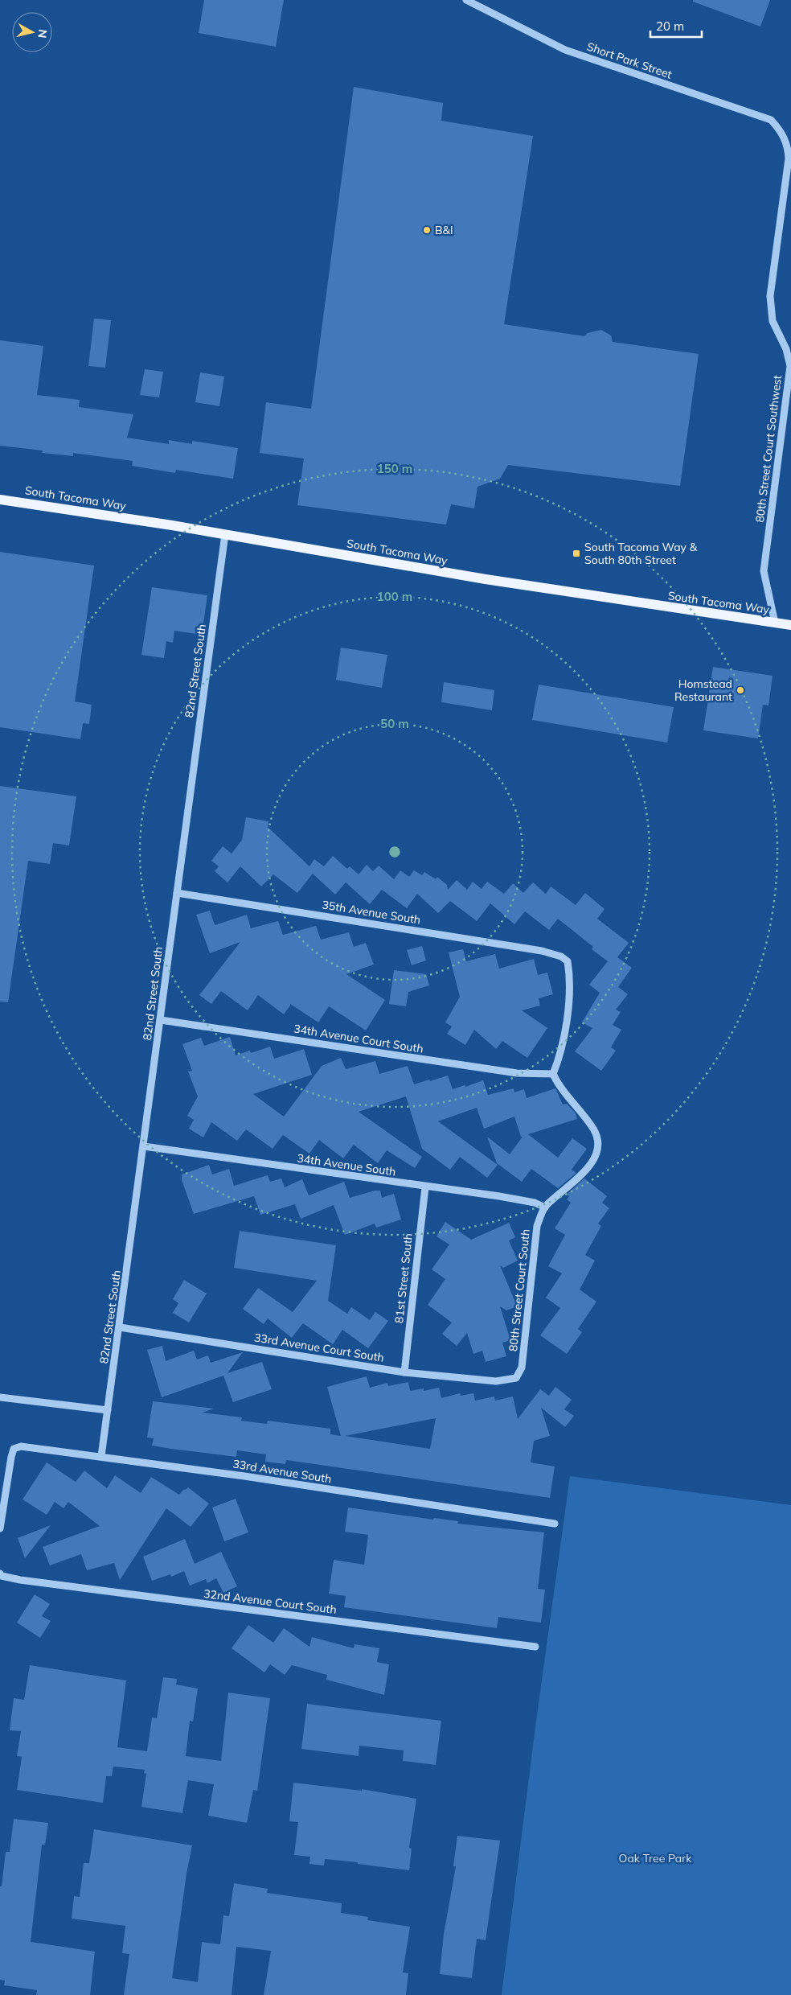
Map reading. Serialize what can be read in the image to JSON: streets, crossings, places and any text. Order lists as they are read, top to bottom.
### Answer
{
  "streets": {
    "main road": ["South Tacoma Way"],
    "street": [
      "Short Park Street",
      "80th Street Court Southwest",
      "82nd Street South",
      "35th Avenue South",
      "34th Avenue Court South",
      "34th Avenue South",
      "81st Street South",
      "80th Street Court South",
      "33rd Avenue Court South",
      "33rd Avenue South",
      "32nd Avenue Court South"
    ]
  },
  "crossings": [
    ["Short Park Street", "80th Street Court Southwest"],
    ["80th Street Court Southwest", "South Tacoma Way"],
    ["South Tacoma Way", "82nd Street South"],
    ["82nd Street South", "35th Avenue South"],
    ["82nd Street South", "34th Avenue Court South"],
    ["82nd Street South", "34th Avenue South"],
    ["82nd Street South", "33rd Avenue Court South"],
    ["82nd Street South", "33rd Avenue South"],
    ["35th Avenue South", "34th Avenue Court South"],
    ["35th Avenue South", "80th Street Court South"],
    ["34th Avenue Court South", "80th Street Court South"],
    ["34th Avenue South", "81st Street South"],
    ["34th Avenue South", "80th Street Court South"],
    ["81st Street South", "33rd Avenue Court South"],
    ["80th Street Court South", "33rd Avenue Court South"]
  ],
  "parks": ["Oak Tree Park"],
  "places": {
    "other": ["B&I", "Homstead Restaurant"],
    "transit": ["South Tacoma Way & South 80th Street"]
  },
  "scale_bar": "20 m",
  "north": "right",
  "rings": ["150 m", "100 m", "50 m"]
}
